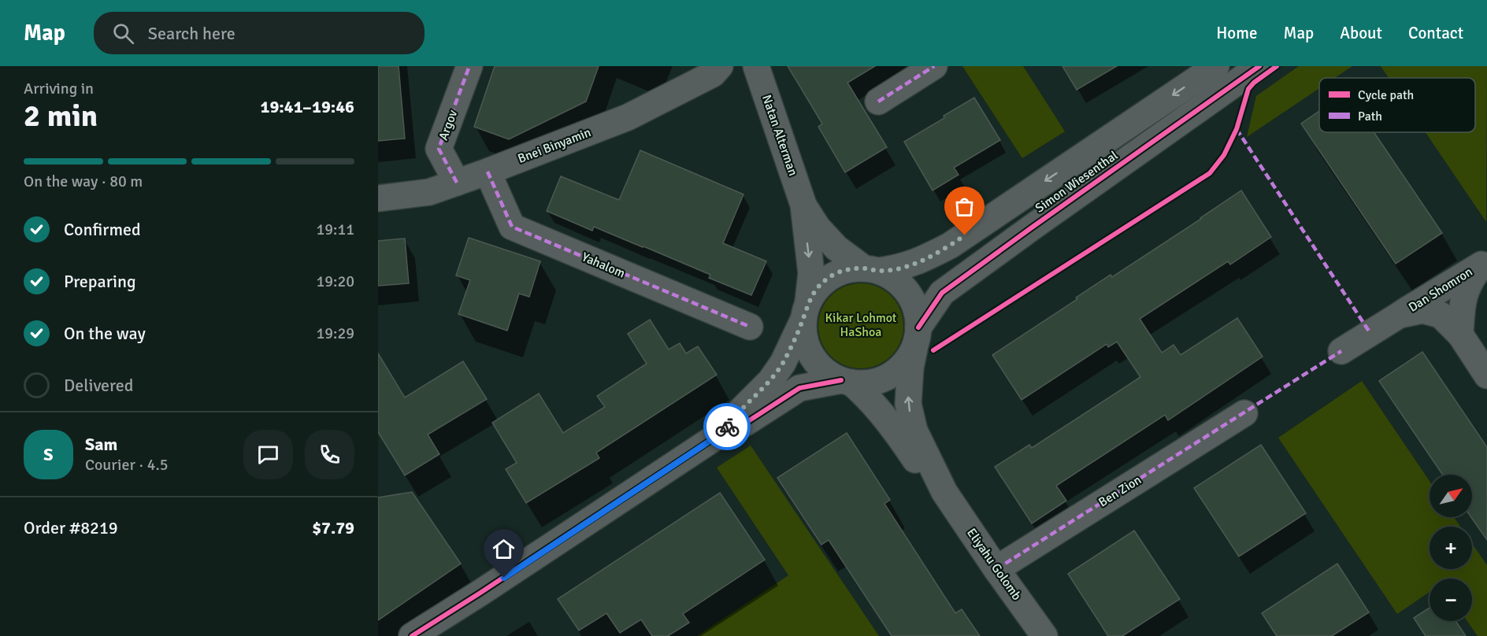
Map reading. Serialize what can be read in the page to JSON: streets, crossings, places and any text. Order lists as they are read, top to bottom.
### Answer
{
  "streets": {
    "street": [
      "Argov",
      "Natan Alterman",
      "Bnei Binyamin",
      "Simon Wiesenthal",
      "Yahalom",
      "Dan Shomron",
      "Ben Zion",
      "Eliyahu Golomb"
    ]
  },
  "crossings": [
    ["Argov", "Bnei Binyamin"],
    ["Natan Alterman", "Simon Wiesenthal"],
    ["Natan Alterman", "Eliyahu Golomb"],
    ["Bnei Binyamin", "Yahalom"],
    ["Simon Wiesenthal", "Eliyahu Golomb"],
    ["Ben Zion", "Eliyahu Golomb"]
  ],
  "parks": ["Kikar Lohmot HaShoa"],
  "legend": ["Cycle path", "Path"],
  "north": "top right",
  "page": {
    "header": "Map",
    "search": "Search here",
    "nav": [
      "Home",
      "Map",
      "About",
      "Contact"
    ],
    "heading": ["2 min", "Arriving in", "19:41–19:46"],
    "panel": [
      "Sam",
      "Courier · 4.5",
      "Order #8219",
      "$7.79"
    ],
    "bar": "On the way · 80 m",
    "list": [
      ["Confirmed", "19:11"],
      ["Preparing", "19:20"],
      ["On the way", "19:29"],
      "Delivered"
    ],
    "round": "S",
    "map_buttons": ["+", "−"]
  }
}
